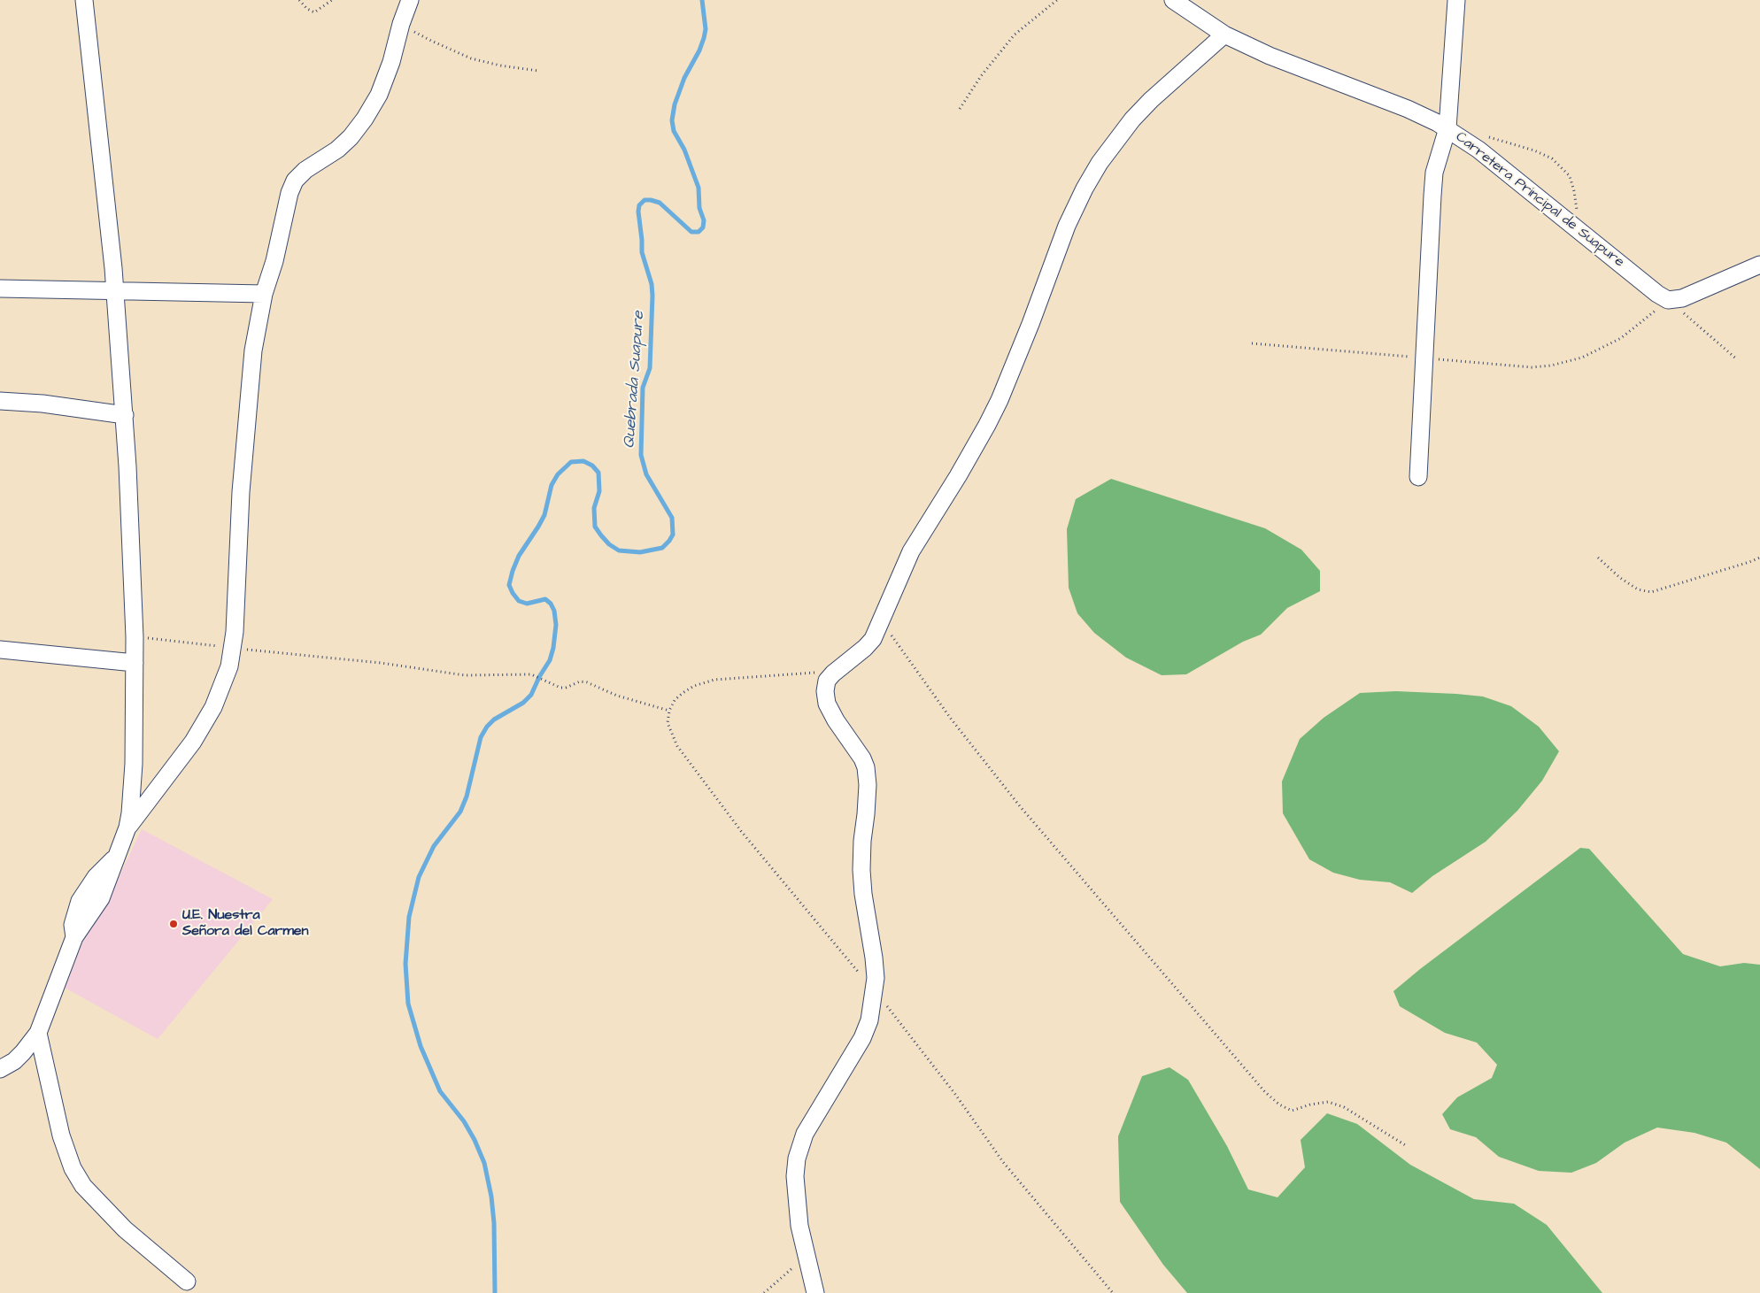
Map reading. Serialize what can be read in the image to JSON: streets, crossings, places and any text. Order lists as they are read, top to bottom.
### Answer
{
  "streets": {
    "street": ["Carretera Principal de Suapure"]
  },
  "water": ["Quebrada Suapure"],
  "places": ["U.E. Nuestra Señora del Carmen"]
}
